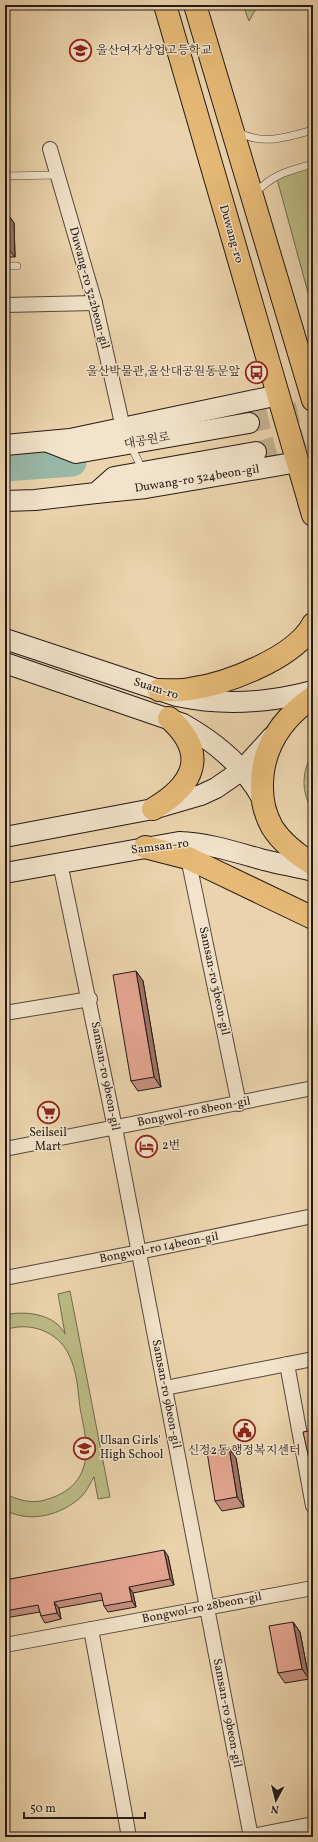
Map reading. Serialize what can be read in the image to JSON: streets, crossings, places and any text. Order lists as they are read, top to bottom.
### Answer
{
  "streets": {
    "main road": [
      "Duwang-ro",
      "대공원로",
      "Duwang-ro 324beon-gil",
      "Suam-ro",
      "Samsan-ro"
    ],
    "street": [
      "Duwang-ro 322beon-gil",
      "Samsan-ro 3beon-gil",
      "Samsan-ro 9beon-gil",
      "Bongwol-ro 8beon-gil",
      "Bongwol-ro 14beon-gil",
      "Bongwol-ro 28beon-gil"
    ]
  },
  "crossings": [
    ["Duwang-ro", "Duwang-ro 324beon-gil"],
    ["Duwang-ro 322beon-gil", "대공원로"],
    ["Samsan-ro", "Samsan-ro 9beon-gil"],
    ["Samsan-ro 3beon-gil", "Bongwol-ro 8beon-gil"],
    ["Samsan-ro 9beon-gil", "Bongwol-ro 8beon-gil"],
    ["Samsan-ro 9beon-gil", "Bongwol-ro 14beon-gil"],
    ["Samsan-ro 9beon-gil", "Bongwol-ro 28beon-gil"]
  ],
  "places": {
    "school or university": ["울산여자상업고등학교", "Ulsan Girls' High School"],
    "bus stop": ["울산박물관,울산대공원동문앞"],
    "supermarket": ["Seilseil Mart"],
    "hotel": ["2번"],
    "public building": ["신정2동 행정복지센터"]
  },
  "scale_bar": "50 m",
  "north": "bottom"
}
